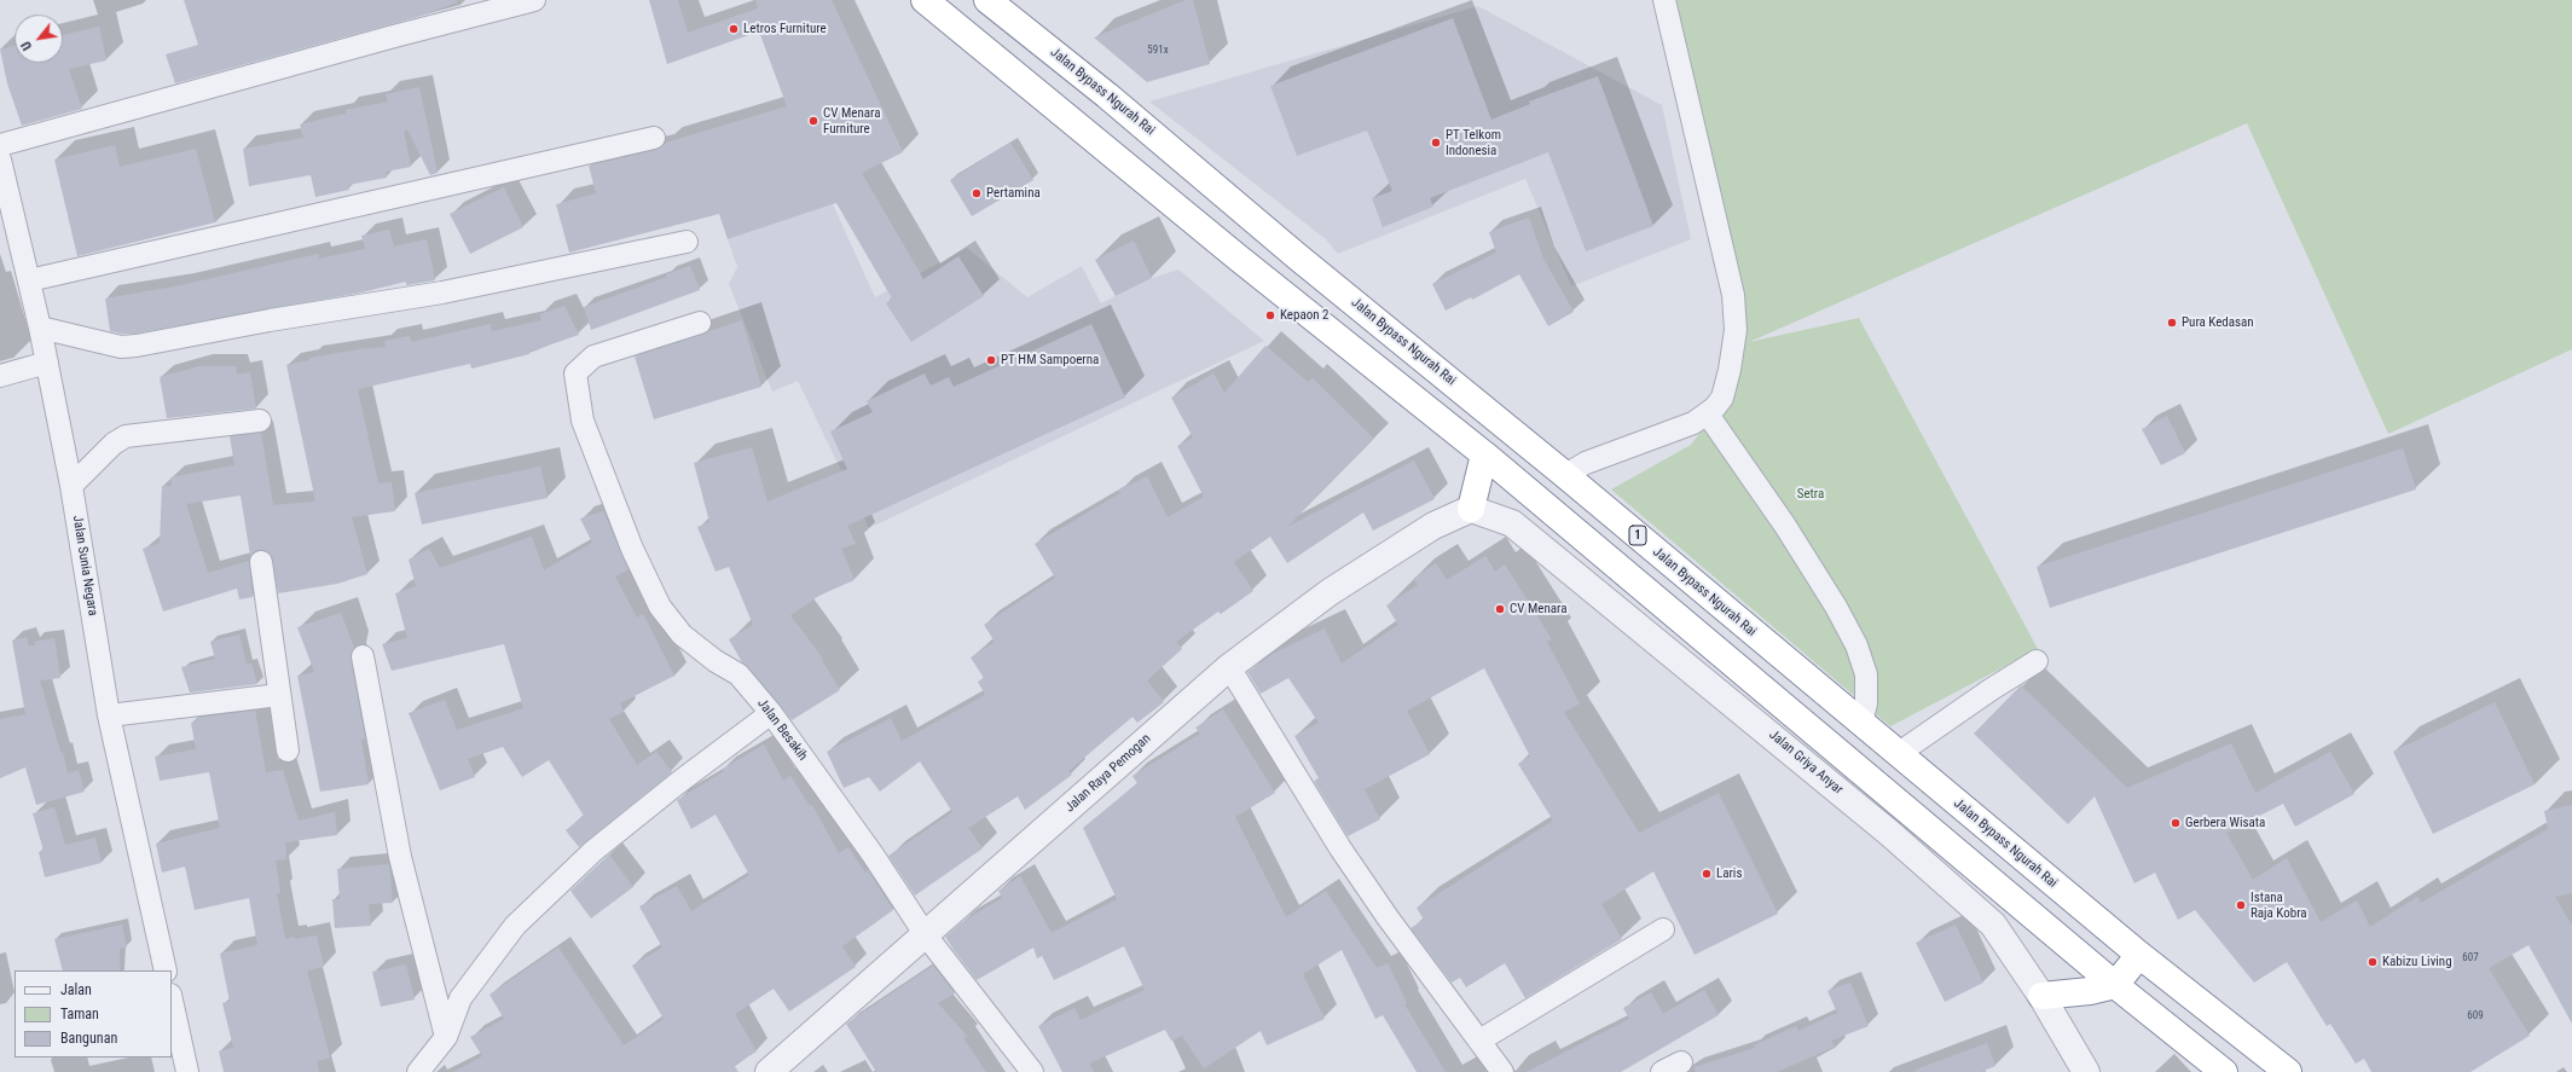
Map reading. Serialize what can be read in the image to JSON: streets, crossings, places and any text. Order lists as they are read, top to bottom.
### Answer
{
  "streets": {
    "highway": ["Jalan Bypass Ngurah Rai", "1"],
    "street": [
      "Jalan Sunia Negara",
      "Jalan Besakih",
      "Jalan Griya Anyar",
      "Jalan Raya Pemogan"
    ]
  },
  "crossings": [
    ["Jalan Besakih", "Jalan Raya Pemogan"],
    ["Jalan Griya Anyar", "Jalan Raya Pemogan"]
  ],
  "parks": ["Setra"],
  "places": [
    "Letros Furniture",
    "CV Menara Furniture",
    "PT Telkom Indonesia",
    "Pertamina",
    "Kepaon 2",
    "Pura Kedasan",
    "PT HM Sampoerna",
    "CV Menara",
    "Gerbera Wisata",
    "Laris",
    "Istana Raja Kobra",
    "Kabizu Living"
  ],
  "house_numbers": ["591x", "607", "609"],
  "legend": ["Jalan", "Taman", "Bangunan"],
  "north": "bottom left"
}
